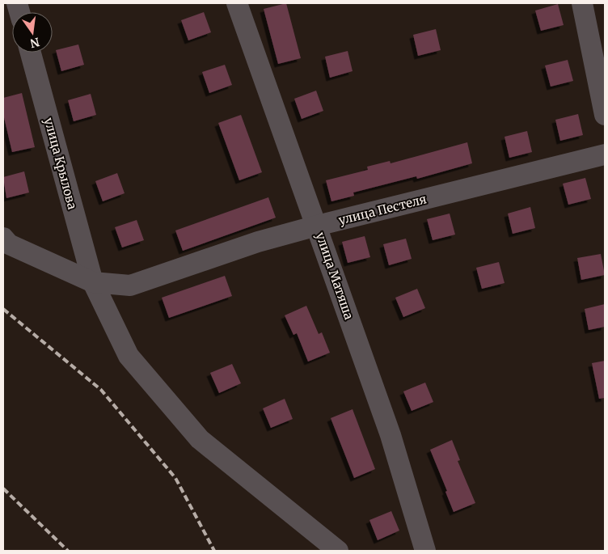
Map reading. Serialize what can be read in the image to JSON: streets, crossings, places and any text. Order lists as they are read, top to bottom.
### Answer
{
  "streets": {
    "street": ["улица Крылова", "улица Пестеля", "улица Матяша"]
  },
  "crossings": [
    ["улица Крылова", "улица Пестеля"],
    ["улица Пестеля", "улица Матяша"]
  ],
  "north": "bottom"
}
